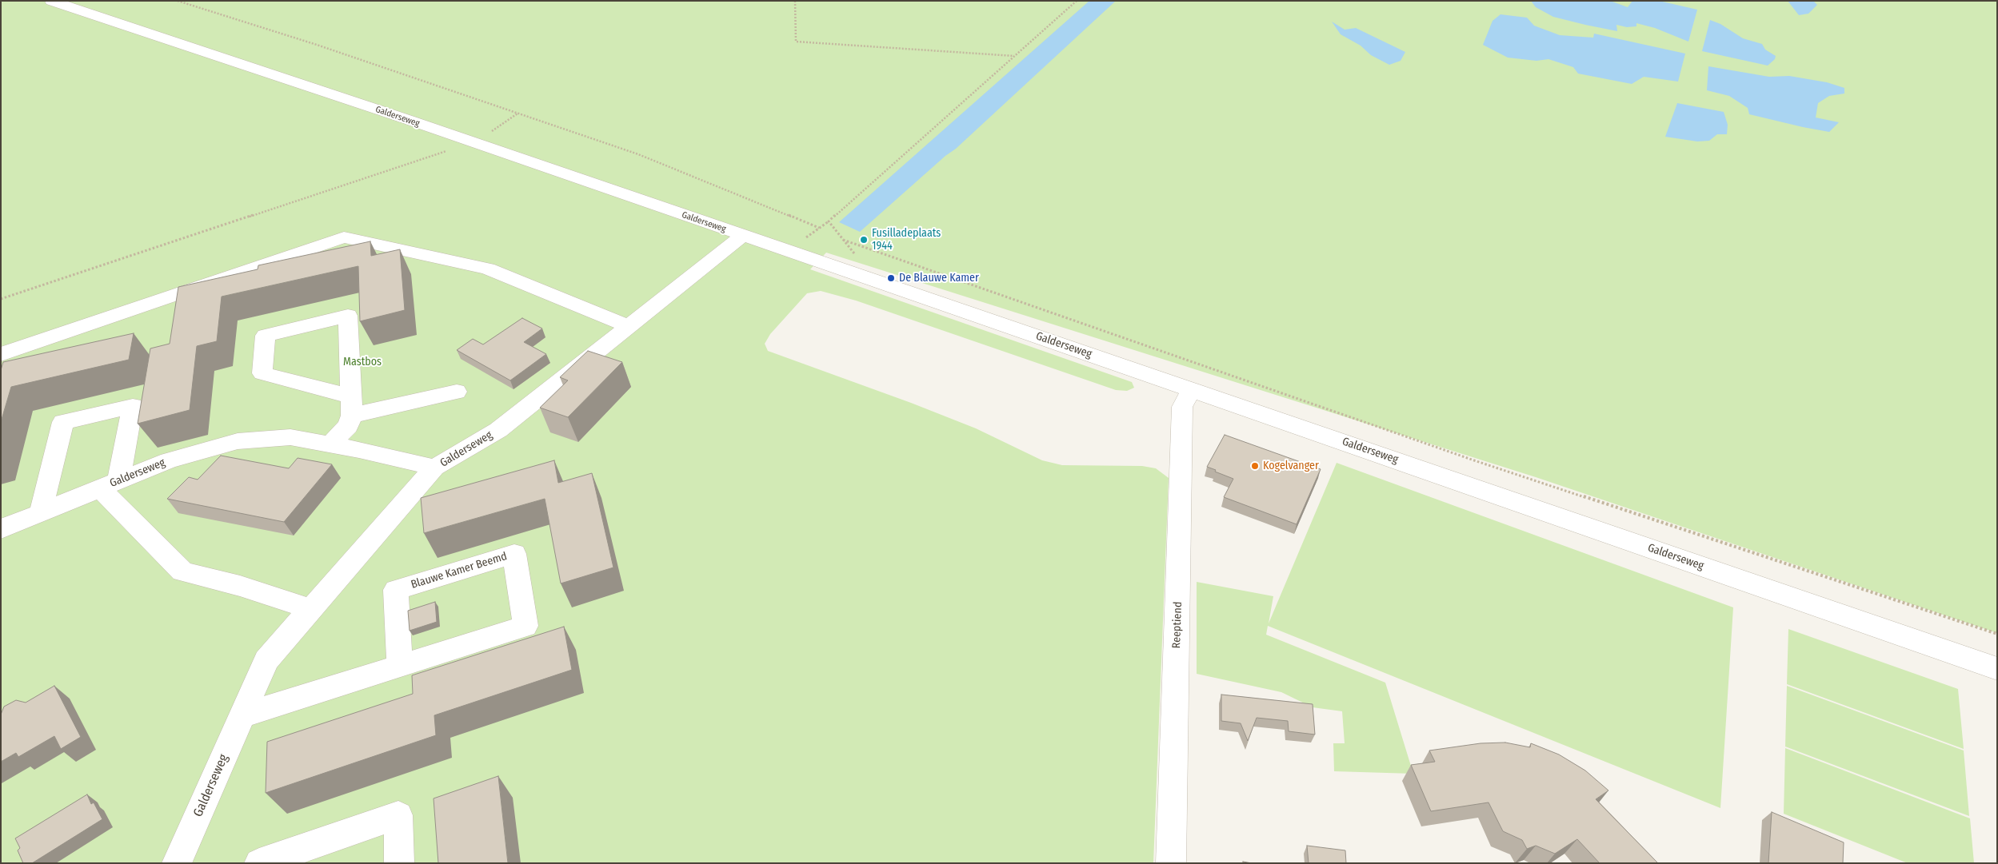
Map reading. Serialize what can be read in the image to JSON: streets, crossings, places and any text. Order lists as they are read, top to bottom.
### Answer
{
  "streets": {
    "street": ["Galderseweg", "Blauwe Kamer Beemd", "Reeptiend"]
  },
  "crossings": [
    ["Galderseweg", "Blauwe Kamer Beemd"],
    ["Galderseweg", "Reeptiend"]
  ],
  "parks": ["Mastbos"],
  "places": ["Fusilladeplaats 1944", "De Blauwe Kamer", "Kogelvanger"]
}
